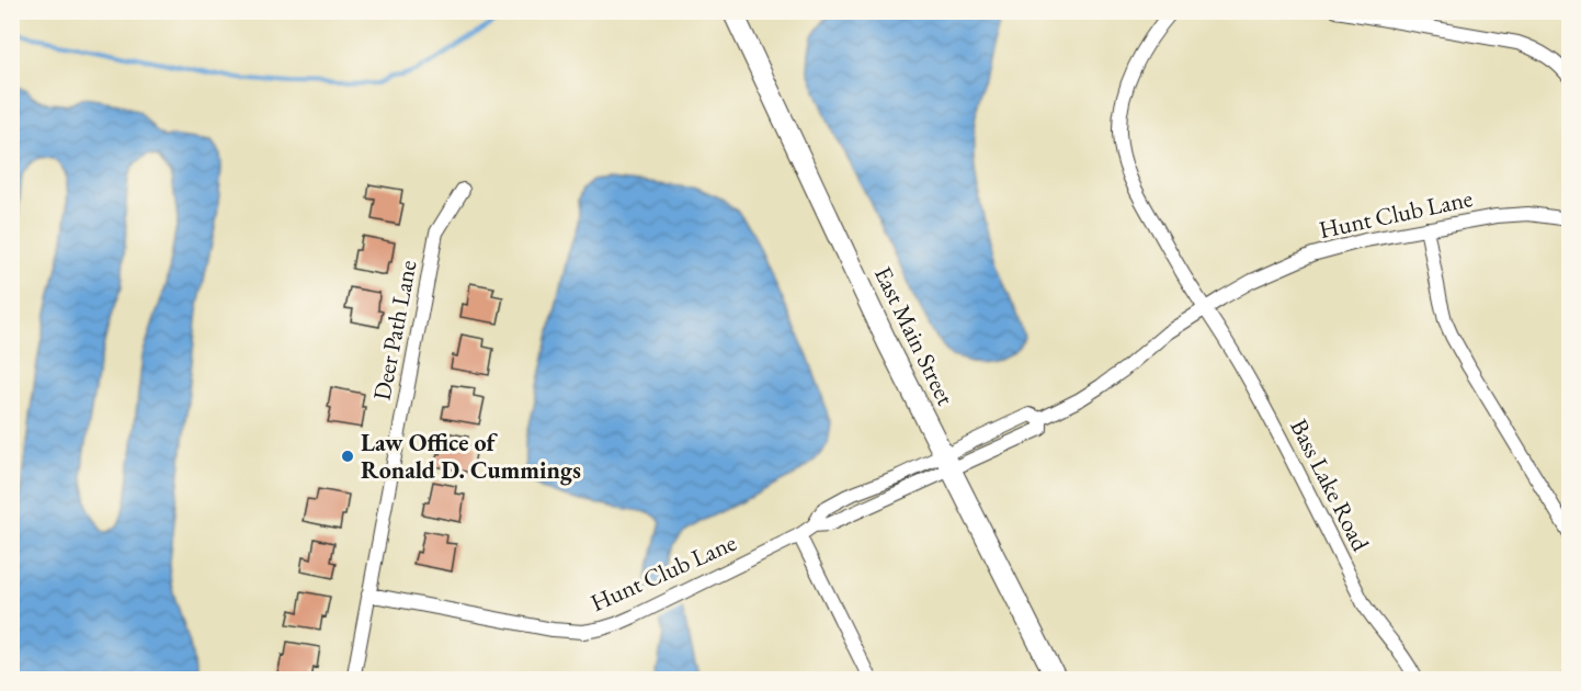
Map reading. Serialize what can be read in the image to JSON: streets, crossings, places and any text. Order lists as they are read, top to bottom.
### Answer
{
  "streets": {
    "main road": ["East Main Street"],
    "street": ["Hunt Club Lane", "Deer Path Lane", "Bass Lake Road"]
  },
  "crossings": [
    ["Hunt Club Lane", "Deer Path Lane"],
    ["Hunt Club Lane", "East Main Street"],
    ["Hunt Club Lane", "Bass Lake Road"]
  ],
  "places": ["Law Office of Ronald D. Cummings"]
}
